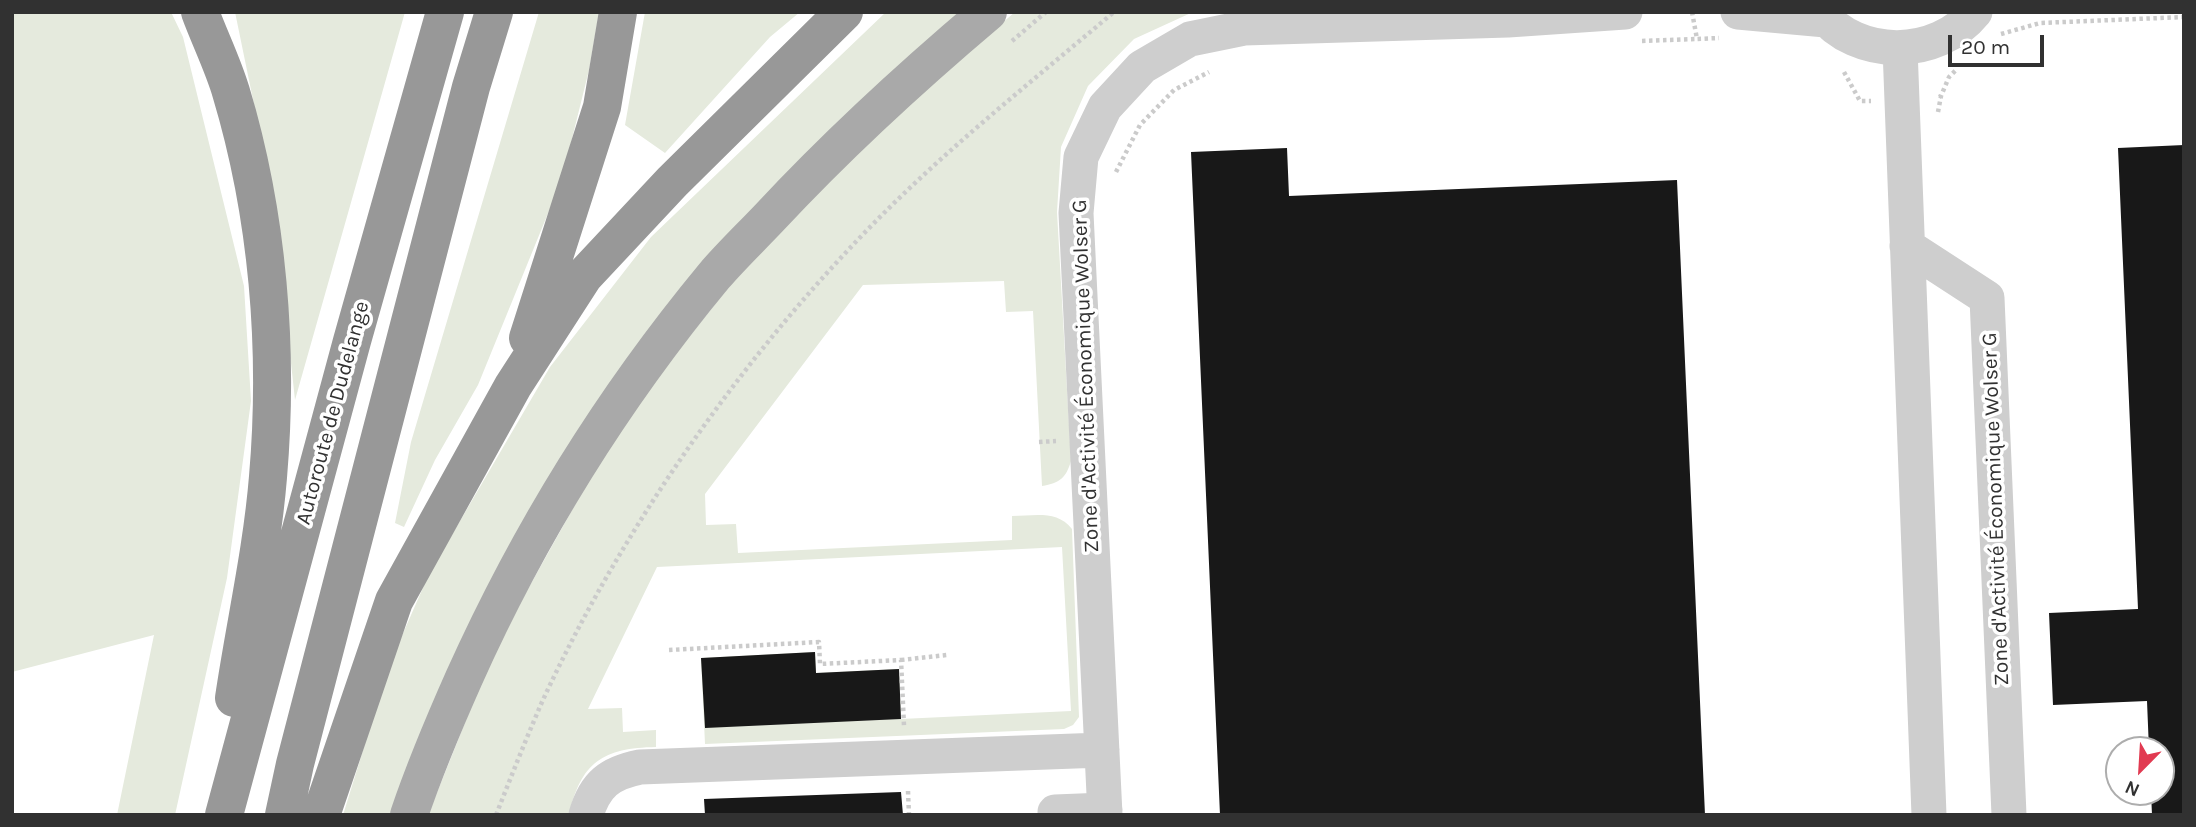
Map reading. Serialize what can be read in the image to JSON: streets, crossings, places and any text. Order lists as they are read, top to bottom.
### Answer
{
  "streets": {
    "highway": ["Autoroute de Dudelange"],
    "lane": ["Zone d'Activité Économique Wolser G"]
  },
  "scale_bar": "20 m",
  "north": "bottom left"
}
